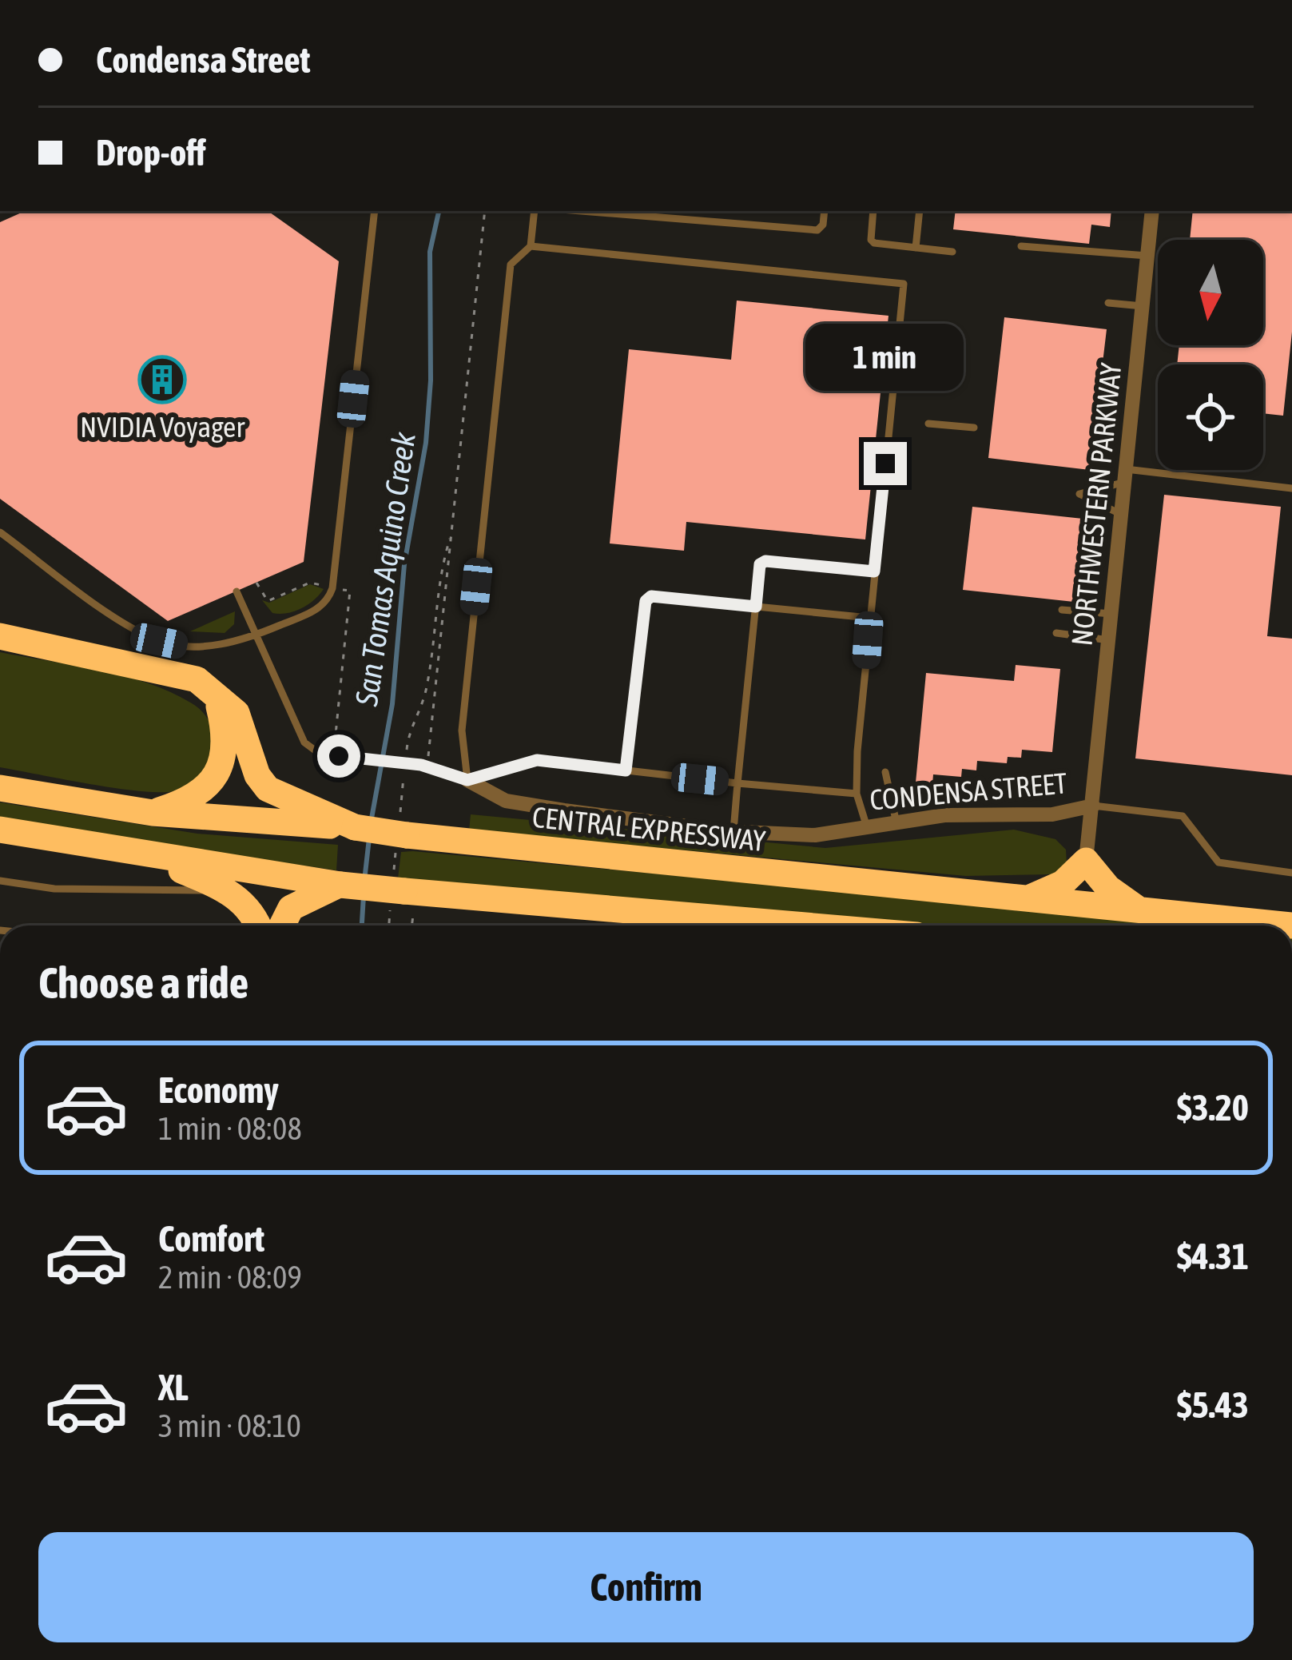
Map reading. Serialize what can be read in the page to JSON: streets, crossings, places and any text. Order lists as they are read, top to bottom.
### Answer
{
  "streets": {
    "highway": ["CENTRAL EXPRESSWAY"],
    "street": ["NORTHWESTERN PARKWAY", "CONDENSA STREET"]
  },
  "crossings": [
    ["NORTHWESTERN PARKWAY", "CONDENSA STREET"]
  ],
  "water": ["San Tomas Aquino Creek"],
  "places": {
    "building": ["NVIDIA Voyager"]
  },
  "north": "bottom",
  "page": {
    "banner": ["Condensa Street", "Drop-off"],
    "bubble": "1 min",
    "heading": "Choose a ride",
    "list": [
      {
        "name": "Economy",
        "note": "1 min · 08:08",
        "value": "$3.20"
      },
      {
        "name": "Comfort",
        "note": "2 min · 08:09",
        "value": "$4.31"
      },
      {
        "name": "XL",
        "note": "3 min · 08:10",
        "value": "$5.43"
      }
    ],
    "buttons": "Confirm"
  }
}
